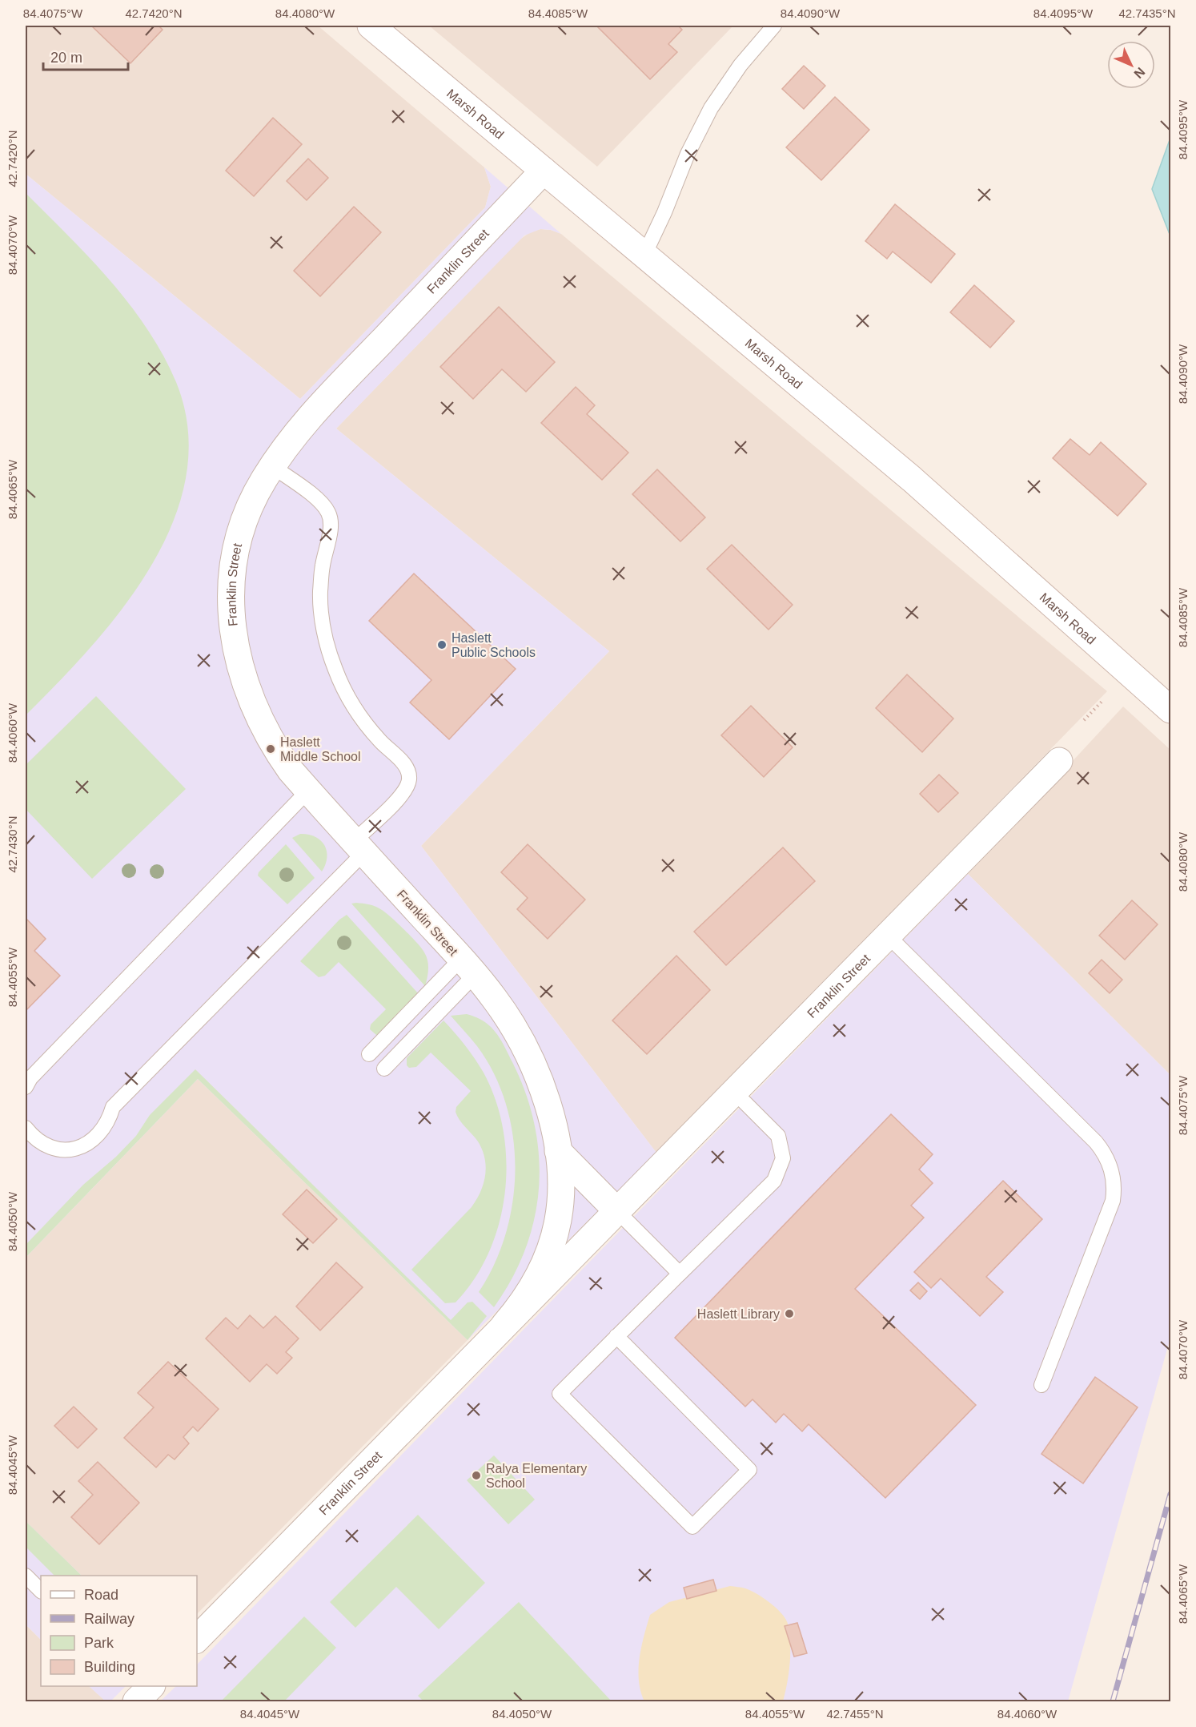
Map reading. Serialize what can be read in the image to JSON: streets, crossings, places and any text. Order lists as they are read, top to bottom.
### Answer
{
  "streets": {
    "street": ["Marsh Road", "Franklin Street"]
  },
  "crossings": [
    ["Marsh Road", "Franklin Street"]
  ],
  "places": [
    "Haslett Public Schools",
    "Haslett Middle School",
    "Haslett Library",
    "Ralya Elementary School"
  ],
  "legend": [
    "Road",
    "Railway",
    "Park",
    "Building"
  ],
  "scale_bar": "20 m",
  "north": "bottom right",
  "coordinates": [
    "84.4075°W",
    "42.7420°N",
    "84.4080°W",
    "84.4085°W",
    "84.4090°W",
    "84.4095°W",
    "42.7435°N",
    "84.4070°W",
    "84.4065°W",
    "84.4060°W",
    "42.7430°N",
    "84.4055°W",
    "84.4050°W",
    "84.4045°W",
    "42.7455°N"
  ]
}
